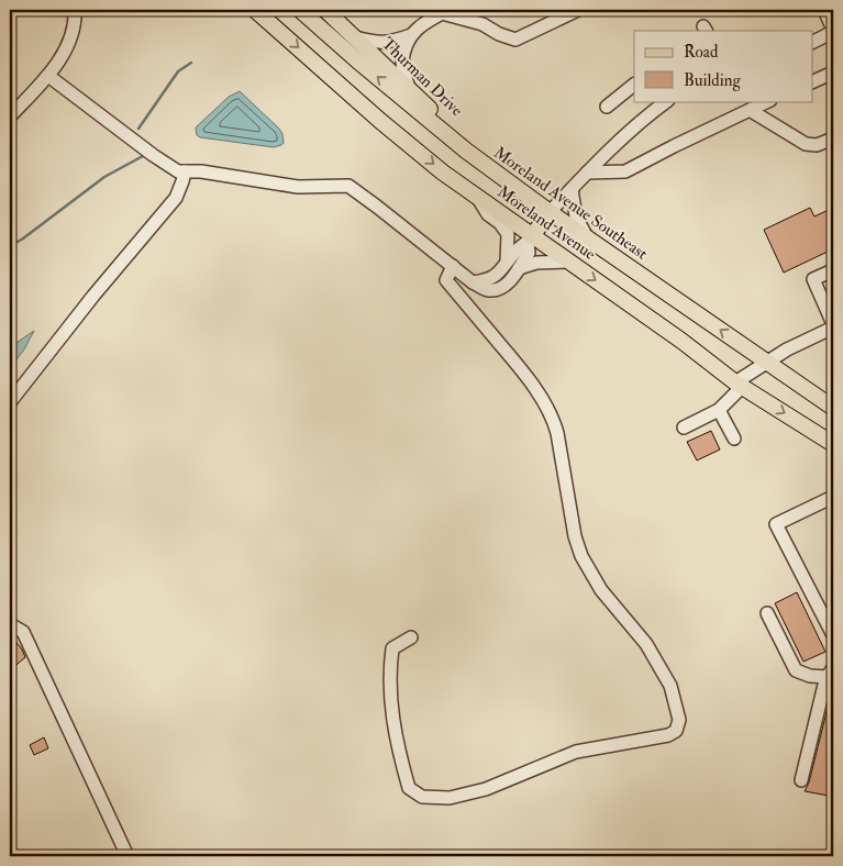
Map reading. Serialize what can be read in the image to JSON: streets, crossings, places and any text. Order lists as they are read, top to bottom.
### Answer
{
  "streets": {
    "main road": ["Thurman Drive", "Moreland Avenue Southeast", "Moreland Avenue"]
  },
  "crossings": [
    ["Thurman Drive", "Moreland Avenue Southeast"]
  ],
  "one_way": ["Moreland Avenue Southeast", "Moreland Avenue"],
  "legend": ["Road", "Building"]
}
